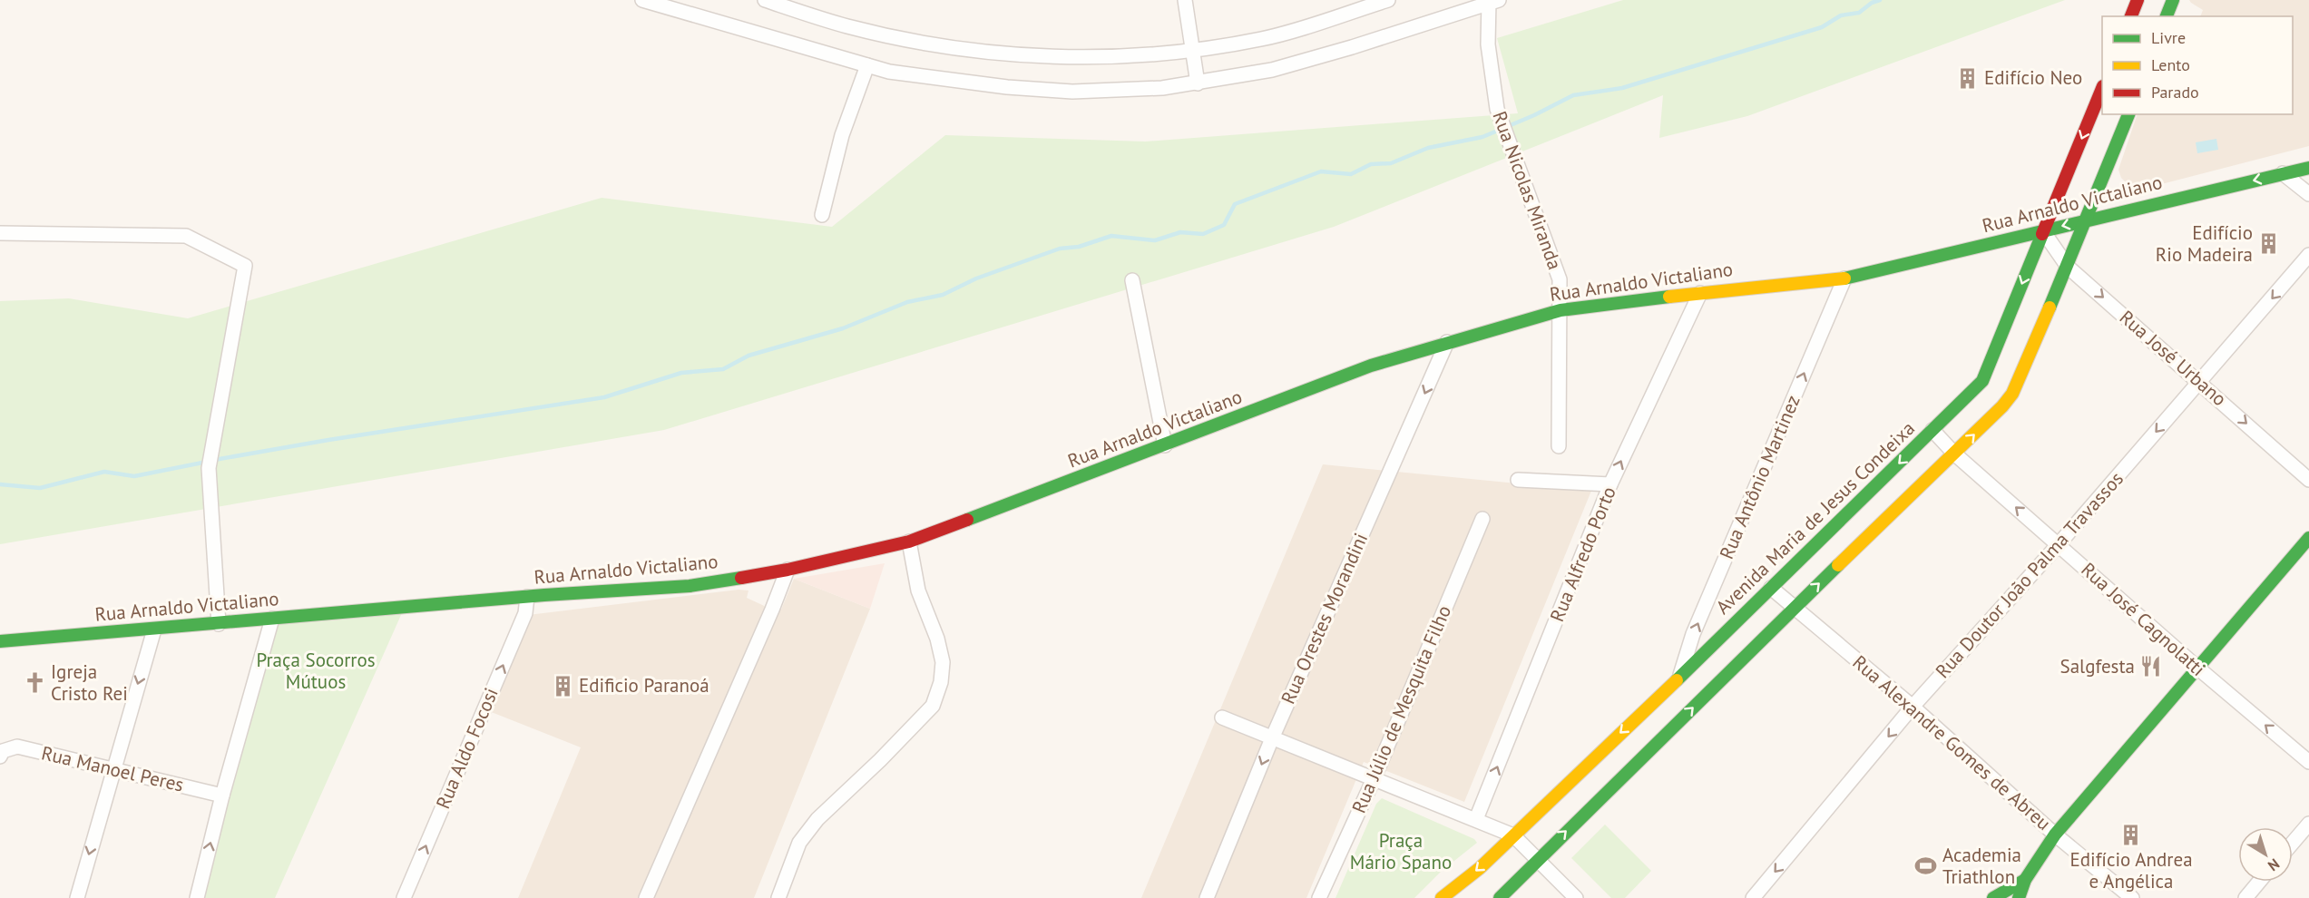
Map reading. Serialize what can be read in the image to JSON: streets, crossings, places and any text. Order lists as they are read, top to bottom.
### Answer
{
  "streets": {
    "street": [
      "Rua Nicolas Miranda",
      "Rua Arnaldo Victaliano",
      "Rua José Urbano",
      "Rua Antônio Martinez",
      "Avenida Maria de Jesus Condeixa",
      "Rua Alfredo Porto",
      "Rua Doutor João Palma Travassos",
      "Rua Orestes Morandini",
      "Rua José Cagnolatti",
      "Rua Júlio de Mesquita Filho",
      "Rua Alexandre Gomes de Abreu",
      "Rua Aldo Focosi",
      "Rua Manoel Peres"
    ]
  },
  "crossings": [
    ["Rua Nicolas Miranda", "Rua Arnaldo Victaliano"],
    ["Rua Arnaldo Victaliano", "Rua José Urbano"],
    ["Rua Arnaldo Victaliano", "Rua Antônio Martinez"],
    ["Rua Arnaldo Victaliano", "Avenida Maria de Jesus Condeixa"],
    ["Rua Arnaldo Victaliano", "Rua Alfredo Porto"],
    ["Rua Arnaldo Victaliano", "Rua Orestes Morandini"],
    ["Rua Arnaldo Victaliano", "Rua Aldo Focosi"],
    ["Rua José Urbano", "Avenida Maria de Jesus Condeixa"],
    ["Rua José Urbano", "Rua Doutor João Palma Travassos"],
    ["Rua Antônio Martinez", "Avenida Maria de Jesus Condeixa"],
    ["Avenida Maria de Jesus Condeixa", "Rua José Cagnolatti"],
    ["Avenida Maria de Jesus Condeixa", "Rua Alexandre Gomes de Abreu"],
    ["Rua Doutor João Palma Travassos", "Rua José Cagnolatti"],
    ["Rua Doutor João Palma Travassos", "Rua Alexandre Gomes de Abreu"]
  ],
  "one_way": [
    "Rua José Urbano",
    "Rua Alfredo Porto",
    "Rua Doutor João Palma Travassos",
    "Rua Orestes Morandini",
    "Rua José Cagnolatti",
    "Rua Aldo Focosi"
  ],
  "parks": ["Praça Socorros Mútuos", "Praça Mário Spano"],
  "places": {
    "building": [
      "Edifício Neo",
      "Edifício Rio Madeira",
      "Edificio Paranoá",
      "Edifício Andrea e Angélica"
    ],
    "restaurant": ["Salgfesta"],
    "church": ["Igreja Cristo Rei"],
    "sports": ["Academia Triathlon"]
  },
  "legend": ["Livre", "Lento", "Parado"],
  "north": "bottom right"
}
